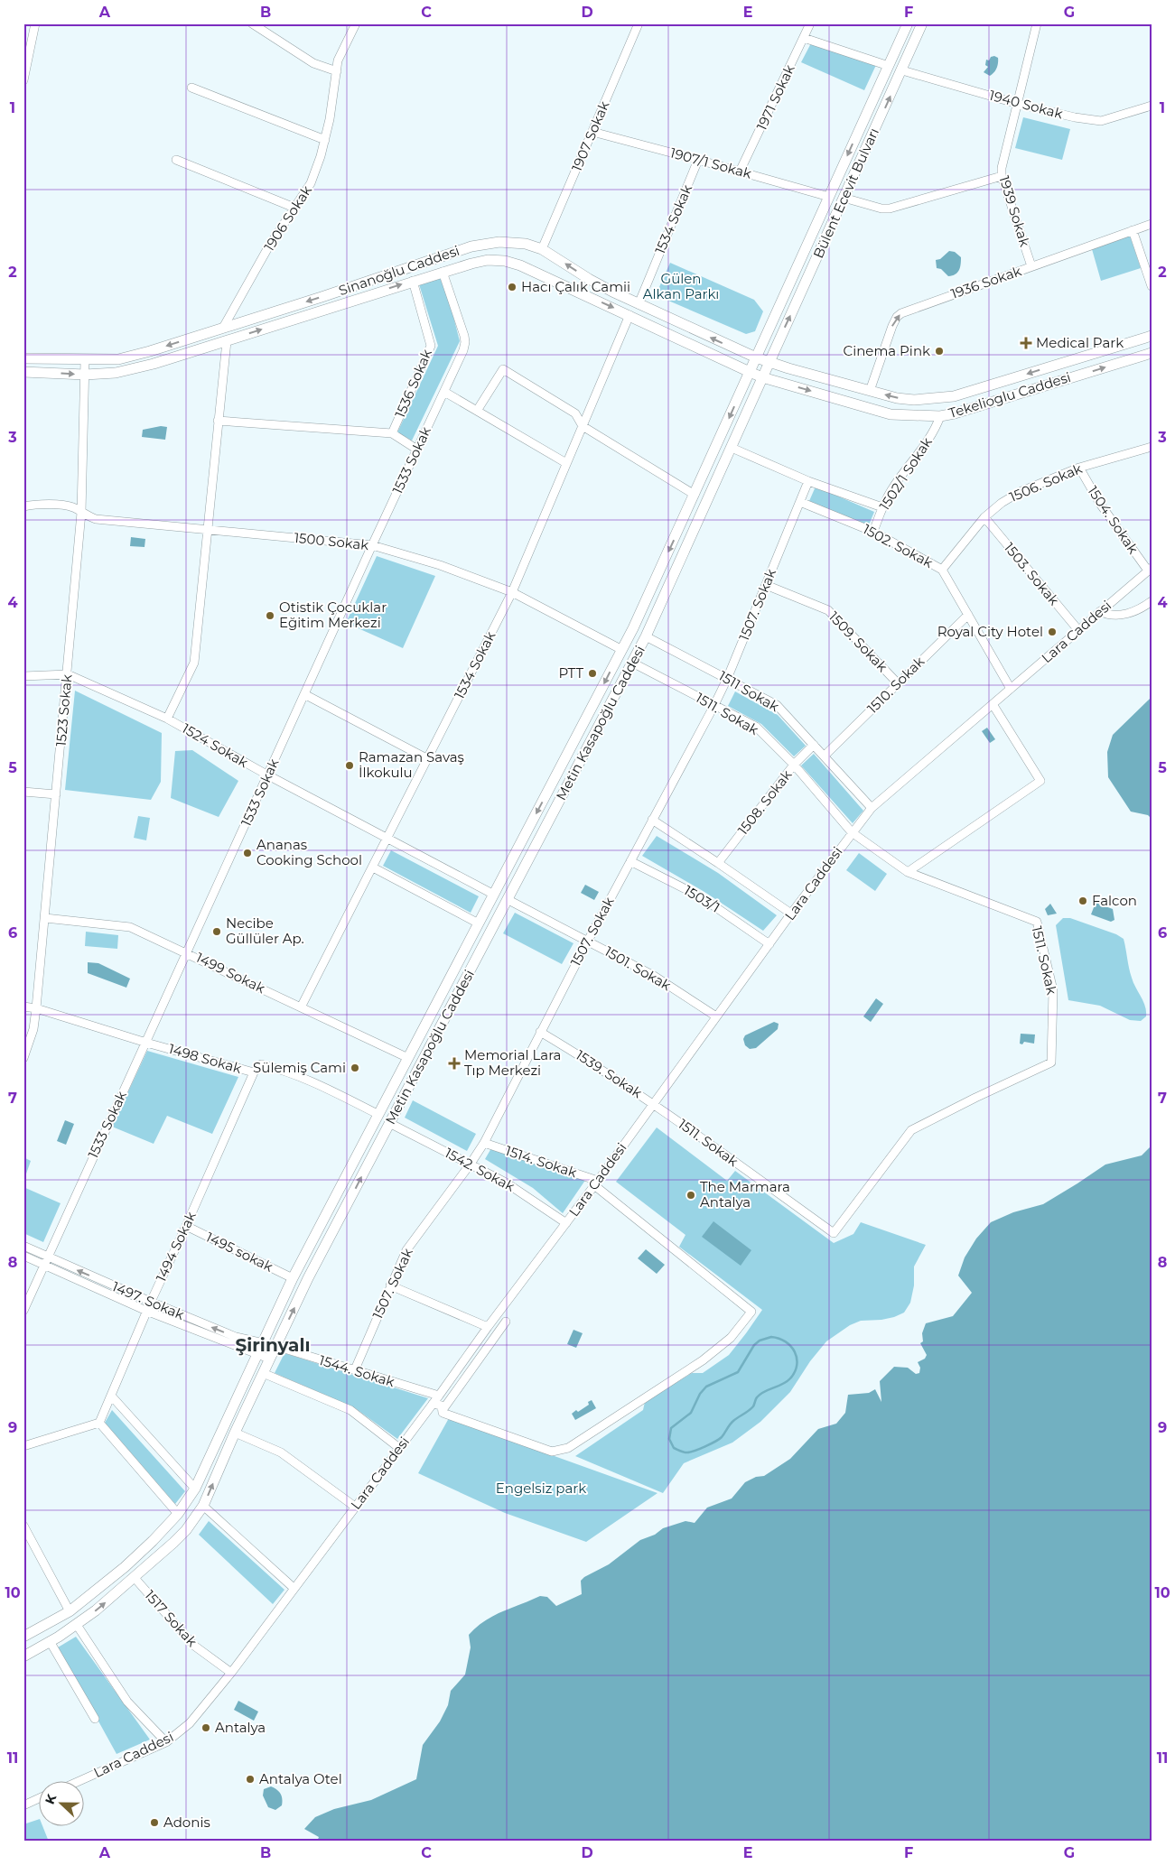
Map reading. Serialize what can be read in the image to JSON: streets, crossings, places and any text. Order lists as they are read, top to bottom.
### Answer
{
  "streets": {
    "main road": [
      "Bülent Ecevit Bulvarı",
      "Si̇nanoğlu Caddesi",
      "Tekelioglu Caddesi",
      "Metin Kasapoğlu Caddesi"
    ],
    "street": [
      "1971 Sokak",
      "1940 Sokak",
      "1907 Sokak",
      "1907/1 Sokak",
      "1939 Sokak",
      "1906 Sokak",
      "1534 Sokak",
      "1936 Sokak",
      "1536 Sokak",
      "1533 Sokak",
      "1502/1 Sokak",
      "1506. Sokak",
      "1504. Sokak",
      "1500 Sokak",
      "1502. Sokak",
      "1503. Sokak",
      "1507. Sokak",
      "Lara Caddesi",
      "1509. Sokak",
      "1510. Sokak",
      "1511 Sokak",
      "1523 Sokak",
      "1511. Sokak",
      "1524 Sokak",
      "1508. Sokak",
      "1503/1",
      "1501. Sokak",
      "1499 Sokak",
      "1498 Sokak",
      "1539. Sokak",
      "1514. Sokak",
      "1542. Sokak",
      "1494 Sokak",
      "1495 sokak",
      "1497. Sokak",
      "1544. Sokak",
      "1517 Sokak"
    ]
  },
  "crossings": [
    ["1971 Sokak", "1907/1 Sokak"],
    ["1940 Sokak", "Bülent Ecevit Bulvarı"],
    ["1940 Sokak", "1939 Sokak"],
    ["1907 Sokak", "1907/1 Sokak"],
    ["1907 Sokak", "Si̇nanoğlu Caddesi"],
    ["1907/1 Sokak", "Bülent Ecevit Bulvarı"],
    ["1907/1 Sokak", "1534 Sokak"],
    ["Bülent Ecevit Bulvarı", "Si̇nanoğlu Caddesi"],
    ["Bülent Ecevit Bulvarı", "Tekelioglu Caddesi"],
    ["Bülent Ecevit Bulvarı", "Metin Kasapoğlu Caddesi"],
    ["1939 Sokak", "1936 Sokak"],
    ["1906 Sokak", "Si̇nanoğlu Caddesi"],
    ["1534 Sokak", "Si̇nanoğlu Caddesi"],
    ["1534 Sokak", "1500 Sokak"],
    ["1534 Sokak", "1524 Sokak"],
    ["1534 Sokak", "1499 Sokak"],
    ["Si̇nanoğlu Caddesi", "1536 Sokak"],
    ["Si̇nanoğlu Caddesi", "Tekelioglu Caddesi"],
    ["Si̇nanoğlu Caddesi", "1533 Sokak"],
    ["Si̇nanoğlu Caddesi", "1523 Sokak"],
    ["Si̇nanoğlu Caddesi", "Metin Kasapoğlu Caddesi"],
    ["1936 Sokak", "Tekelioglu Caddesi"],
    ["Tekelioglu Caddesi", "1502/1 Sokak"],
    ["Tekelioglu Caddesi", "Metin Kasapoğlu Caddesi"],
    ["1533 Sokak", "1500 Sokak"],
    ["1533 Sokak", "1524 Sokak"],
    ["1533 Sokak", "1499 Sokak"],
    ["1533 Sokak", "1498 Sokak"],
    ["1533 Sokak", "1497. Sokak"],
    ["1502/1 Sokak", "1502. Sokak"],
    ["1506. Sokak", "1504. Sokak"],
    ["1506. Sokak", "1502. Sokak"],
    ["1506. Sokak", "1503. Sokak"],
    ["1504. Sokak", "Lara Caddesi"],
    ["1500 Sokak", "1523 Sokak"],
    ["1500 Sokak", "Metin Kasapoğlu Caddesi"],
    ["1502. Sokak", "1507. Sokak"],
    ["1502. Sokak", "Lara Caddesi"],
    ["1502. Sokak", "1510. Sokak"],
    ["1503. Sokak", "Lara Caddesi"],
    ["1507. Sokak", "1509. Sokak"],
    ["1507. Sokak", "1511 Sokak"],
    ["1507. Sokak", "1511. Sokak"],
    ["1507. Sokak", "1503/1"],
    ["1507. Sokak", "1501. Sokak"],
    ["1507. Sokak", "1539. Sokak"],
    ["1507. Sokak", "1514. Sokak"],
    ["1507. Sokak", "1542. Sokak"],
    ["1507. Sokak", "1544. Sokak"],
    ["Lara Caddesi", "1511 Sokak"],
    ["Lara Caddesi", "1511. Sokak"],
    ["Lara Caddesi", "1503/1"],
    ["Lara Caddesi", "1501. Sokak"],
    ["Lara Caddesi", "1539. Sokak"],
    ["Lara Caddesi", "1514. Sokak"],
    ["Lara Caddesi", "1542. Sokak"],
    ["Lara Caddesi", "1544. Sokak"],
    ["Lara Caddesi", "1517 Sokak"],
    ["1509. Sokak", "1510. Sokak"],
    ["1510. Sokak", "1511 Sokak"],
    ["1511 Sokak", "Metin Kasapoğlu Caddesi"],
    ["1511 Sokak", "1508. Sokak"],
    ["1523 Sokak", "1524 Sokak"],
    ["1523 Sokak", "1499 Sokak"],
    ["1523 Sokak", "1498 Sokak"],
    ["1511. Sokak", "Metin Kasapoğlu Caddesi"],
    ["1511. Sokak", "1508. Sokak"],
    ["1511. Sokak", "1539. Sokak"],
    ["Metin Kasapoğlu Caddesi", "1524 Sokak"],
    ["Metin Kasapoğlu Caddesi", "1501. Sokak"],
    ["Metin Kasapoğlu Caddesi", "1499 Sokak"],
    ["Metin Kasapoğlu Caddesi", "1498 Sokak"],
    ["Metin Kasapoğlu Caddesi", "1542. Sokak"],
    ["Metin Kasapoğlu Caddesi", "1495 sokak"],
    ["Metin Kasapoğlu Caddesi", "1497. Sokak"],
    ["Metin Kasapoğlu Caddesi", "1544. Sokak"],
    ["Metin Kasapoğlu Caddesi", "1517 Sokak"],
    ["1498 Sokak", "1494 Sokak"],
    ["1494 Sokak", "1495 sokak"],
    ["1494 Sokak", "1497. Sokak"],
    ["1497. Sokak", "1544. Sokak"]
  ],
  "one_way": ["1936 Sokak"],
  "districts": ["Şirinyalı"],
  "parks": ["Gülen Alkan Parkı", "Engelsiz park"],
  "places": {
    "other": [
      "Hacı Çalık Camii",
      "Cinema Pink",
      "Otistik Çocuklar Eğitim Merkezi",
      "Royal City Hotel",
      "PTT",
      "Ramazan Savaş İlkokulu",
      "Ananas Cooking School",
      "Falcon",
      "Necibe Güllüler Ap.",
      "Sülemiş Cami",
      "The Marmara Antalya",
      "Antalya",
      "Antalya Otel",
      "Adonis"
    ],
    "health": ["Medical Park", "Memorial Lara Tıp Merkezi"]
  },
  "north": "left",
  "grid": {
    "columns": [
      "A",
      "B",
      "C",
      "D",
      "E",
      "F",
      "G"
    ],
    "rows": [
      "1",
      "2",
      "3",
      "4",
      "5",
      "6",
      "7",
      "8",
      "9",
      "10",
      "11"
    ]
  }
}
